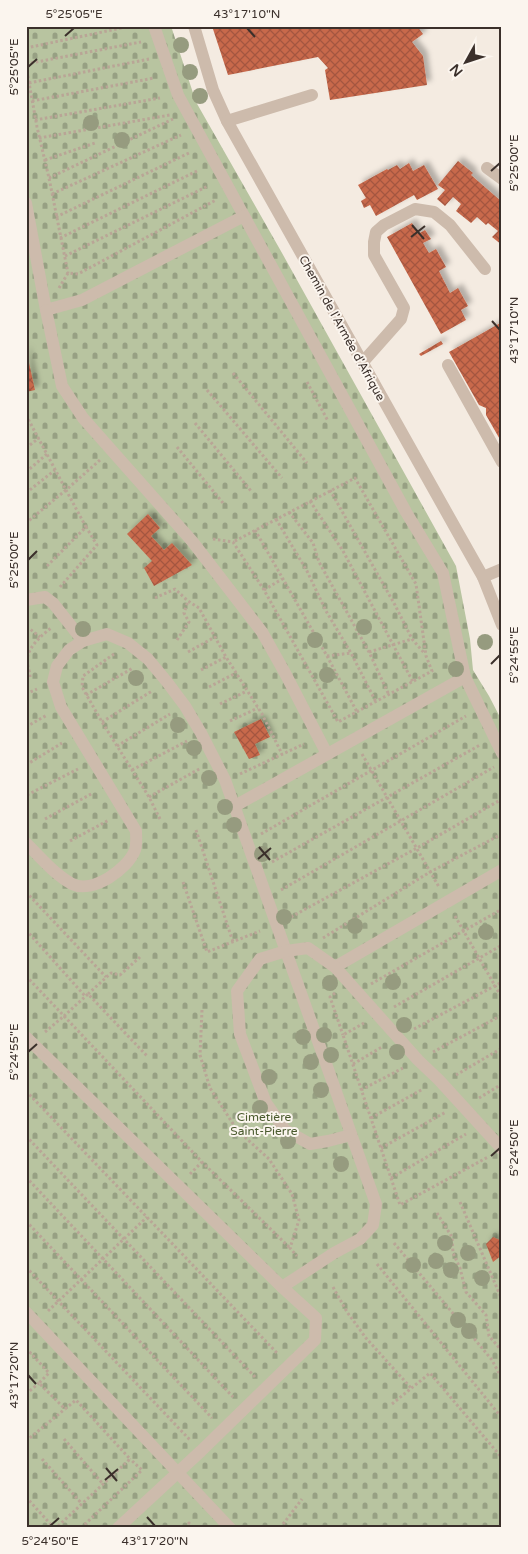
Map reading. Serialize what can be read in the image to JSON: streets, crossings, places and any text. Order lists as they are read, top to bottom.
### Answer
{
  "streets": {
    "street": ["Chemin de l'Armée d'Afrique"]
  },
  "parks": ["Cimetière Saint-Pierre"],
  "north": "bottom left",
  "coordinates": [
    "5°25'05\"E",
    "43°17'10\"N",
    "5°25'00\"E",
    "5°24'55\"E",
    "5°24'50\"E",
    "43°17'20\"N"
  ]
}
